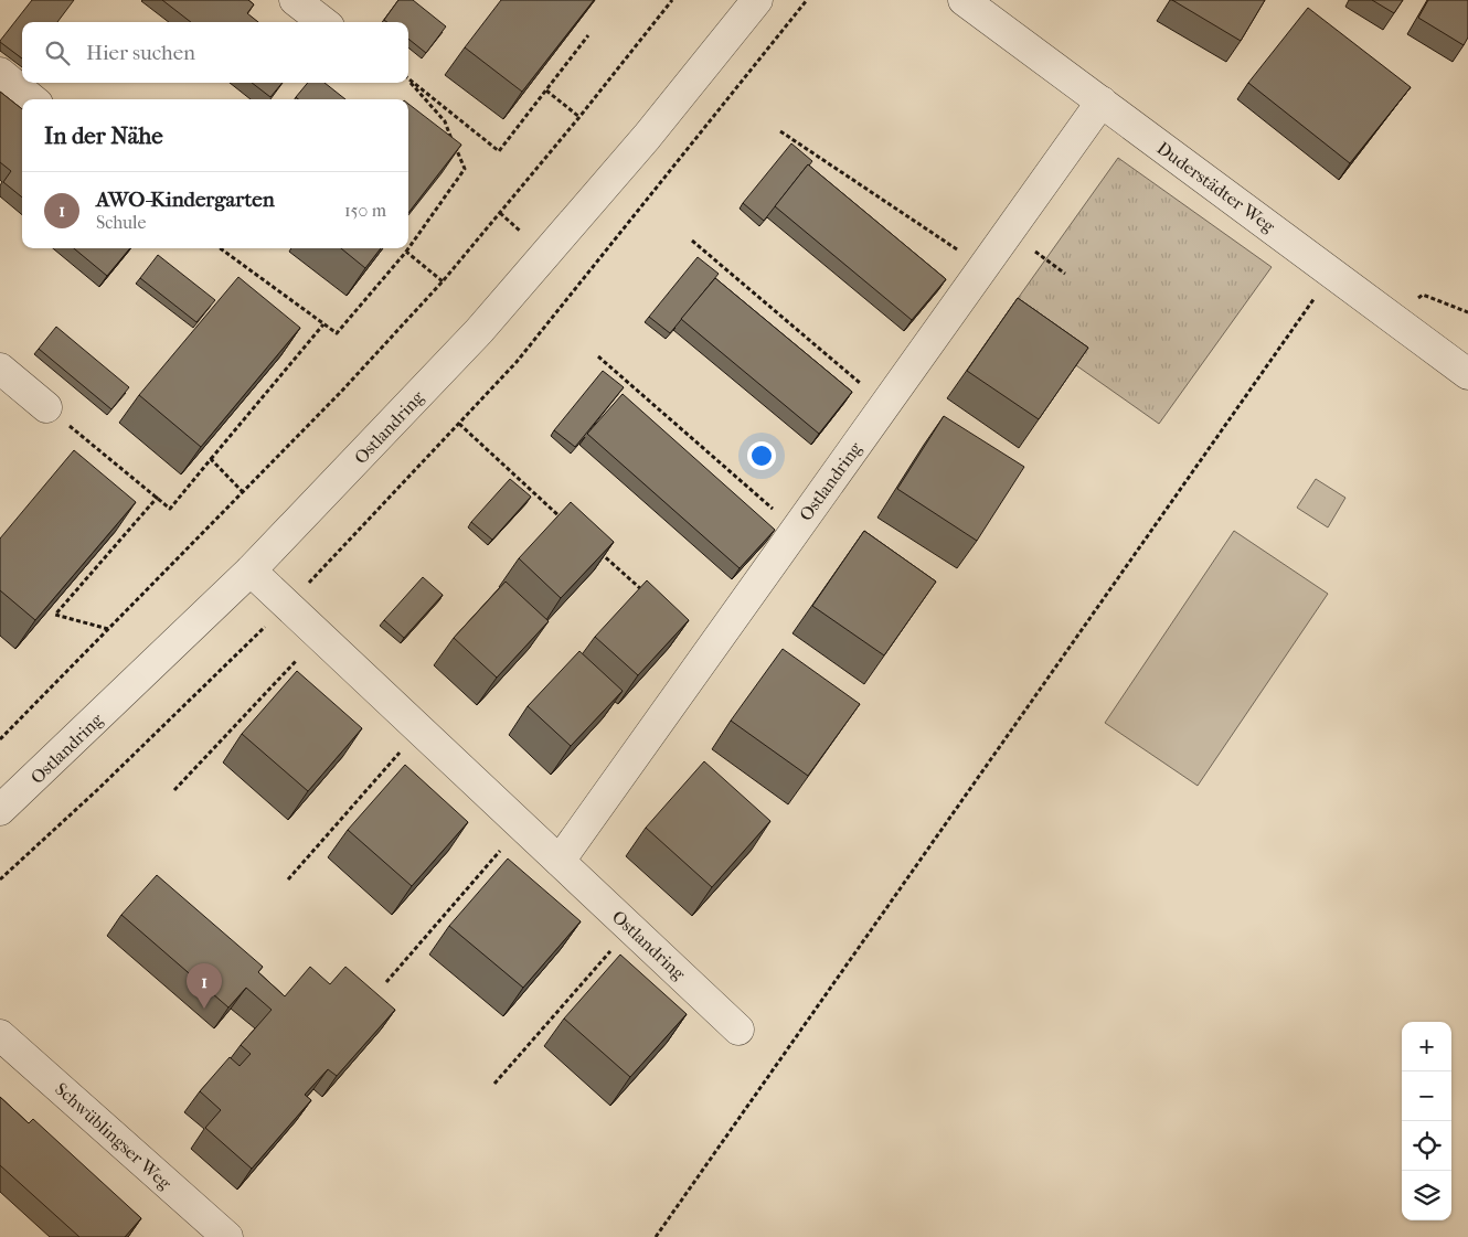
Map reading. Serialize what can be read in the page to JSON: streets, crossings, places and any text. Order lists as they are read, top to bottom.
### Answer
{
  "streets": {
    "street": ["Duderstädter Weg", "Ostlandring", "Schwüblingser Weg"]
  },
  "crossings": [
    ["Duderstädter Weg", "Ostlandring"]
  ],
  "page": {
    "search": "Hier suchen",
    "heading": "In der Nähe",
    "list": [
      {
        "mark": "1",
        "name": "AWO-Kindergarten",
        "note": "Schule",
        "value": "150 m"
      }
    ],
    "pins": "1",
    "map_buttons": ["+", "−"]
  }
}
